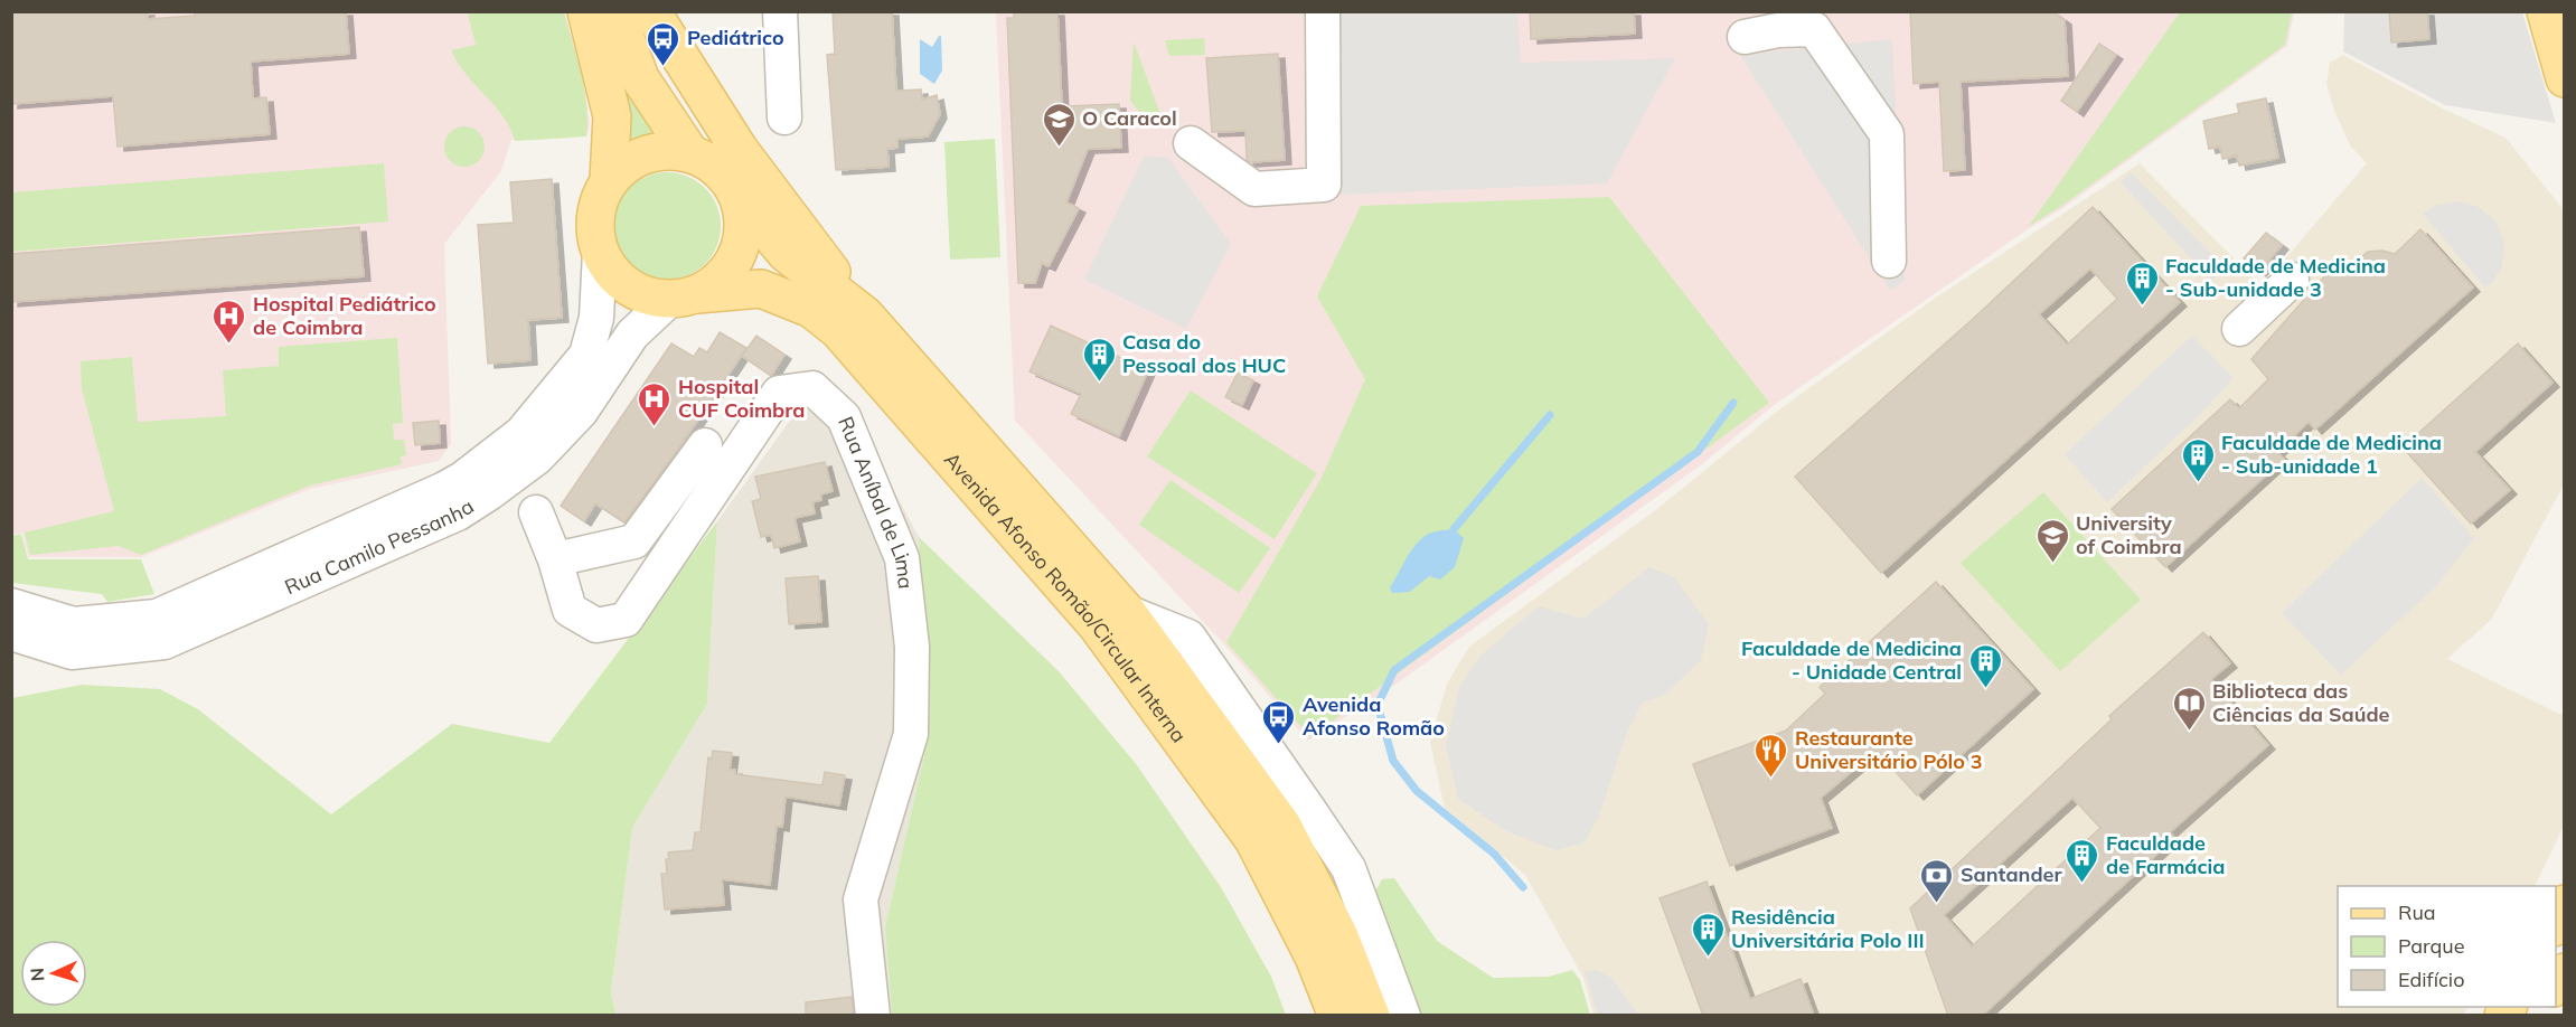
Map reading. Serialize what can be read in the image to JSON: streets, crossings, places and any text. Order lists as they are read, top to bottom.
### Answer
{
  "streets": {
    "main road": ["Avenida Afonso Romão/Circular Interna"],
    "street": ["Rua Aníbal de Lima", "Rua Camilo Pessanha"]
  },
  "crossings": [
    ["Rua Camilo Pessanha", "Avenida Afonso Romão/Circular Interna"]
  ],
  "places": {
    "bus stop": ["Pediátrico", "Avenida Afonso Romão"],
    "school or university": ["O Caracol", "University of Coimbra"],
    "building": [
      "Faculdade de Medicina - Sub-unidade 3",
      "Casa do Pessoal dos HUC",
      "Faculdade de Medicina - Sub-unidade 1",
      "Faculdade de Medicina - Unidade Central",
      "Faculdade de Farmácia",
      "Residência Universitária Polo III"
    ],
    "hospital": ["Hospital Pediátrico de Coimbra", "Hospital CUF Coimbra"],
    "library": ["Biblioteca das Ciências da Saúde"],
    "restaurant": ["Restaurante Universitário Pólo 3"],
    "bank": ["Santander"]
  },
  "legend": ["Rua", "Parque", "Edifício"],
  "north": "left"
}
